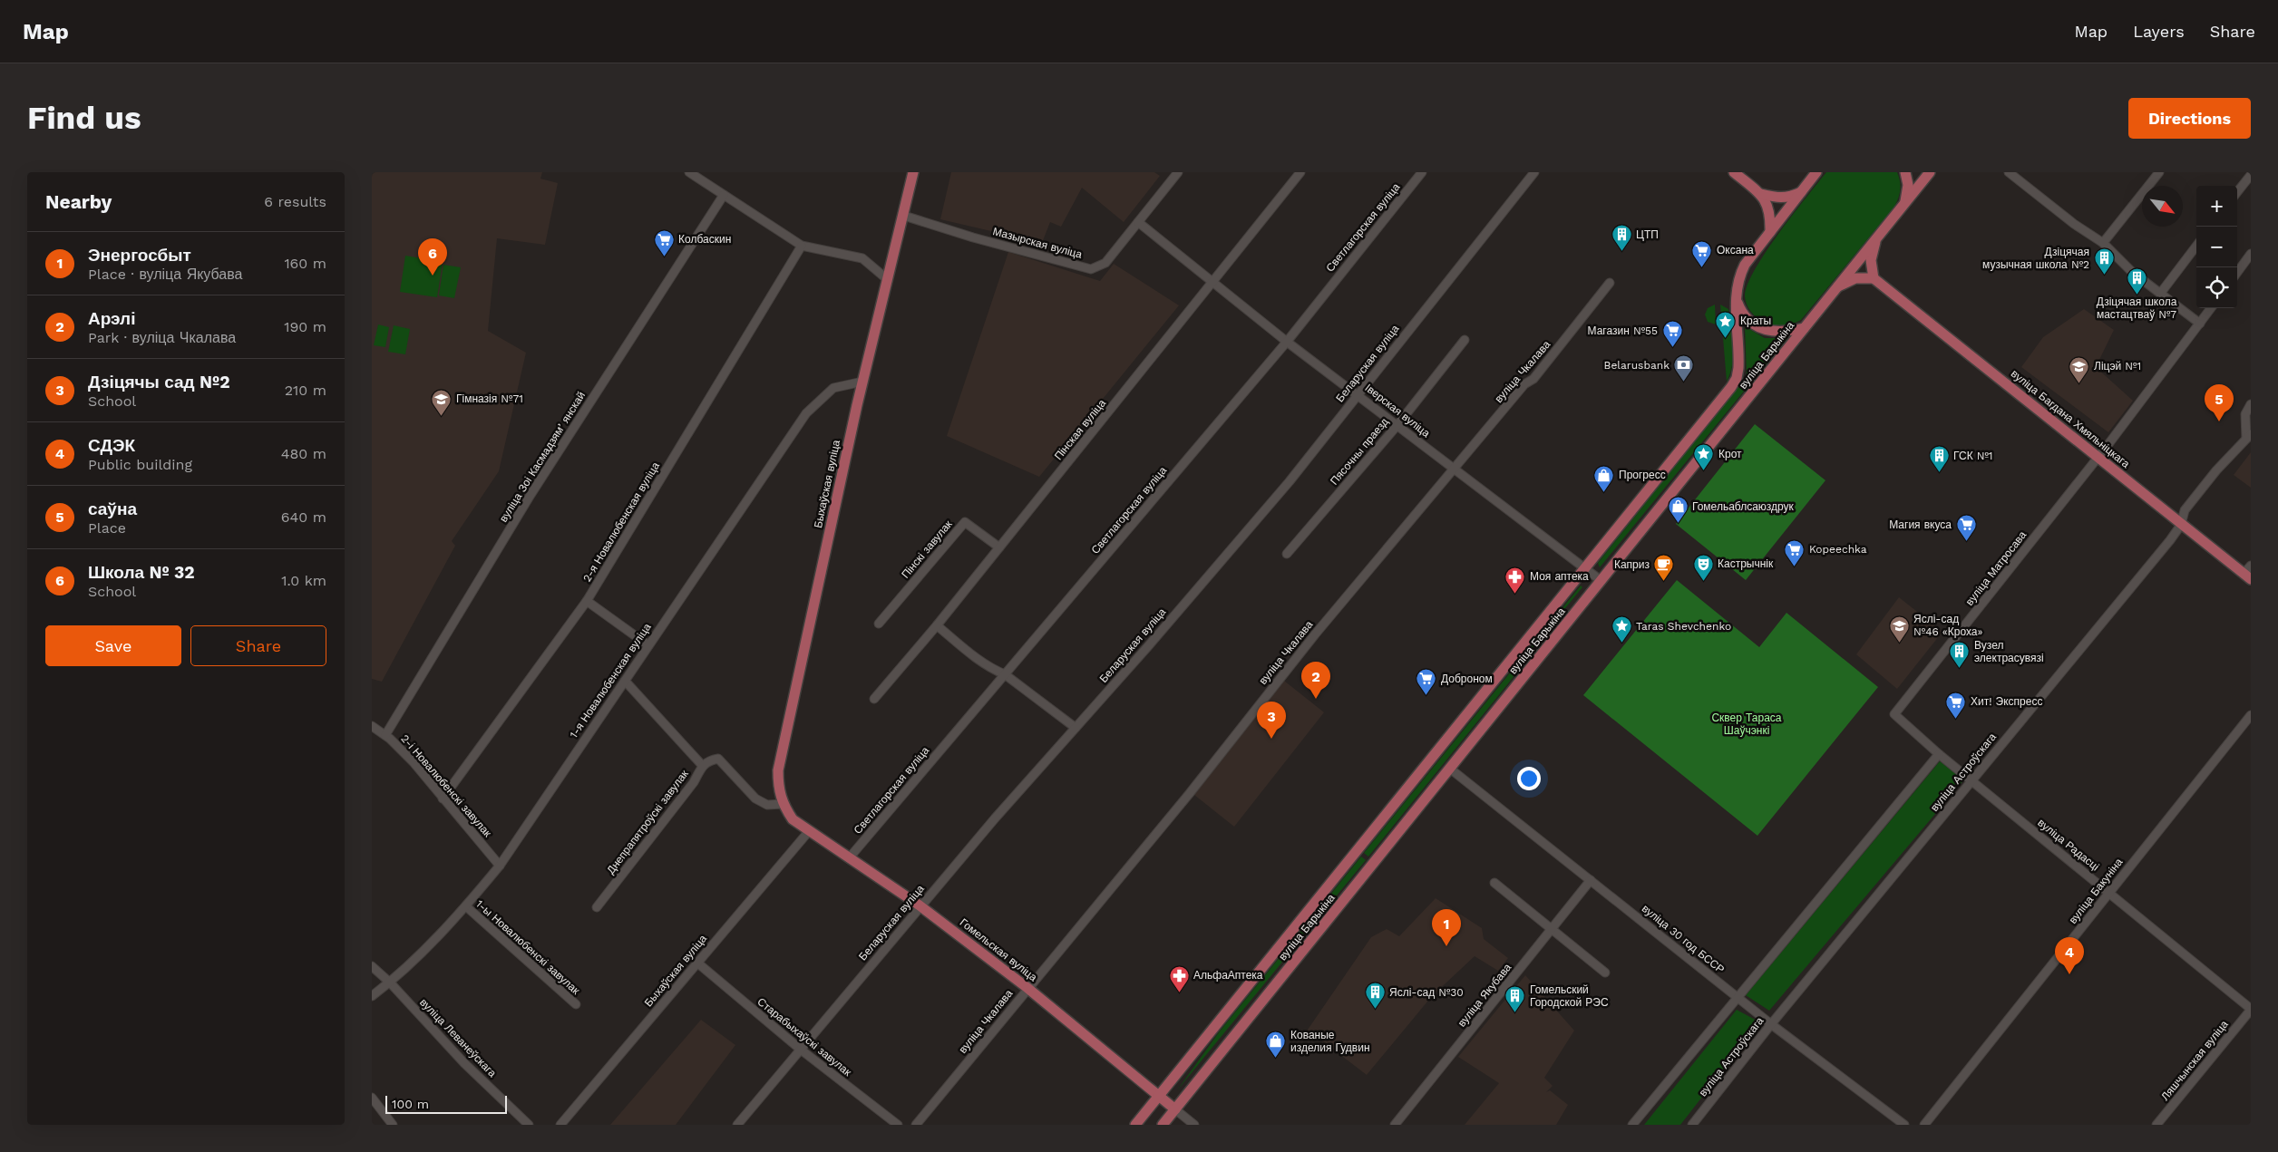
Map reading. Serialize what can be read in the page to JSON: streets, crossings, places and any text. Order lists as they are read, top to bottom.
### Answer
{
  "streets": {
    "main road": [
      "вуліца Барыкіна",
      "вуліца Багдана Хмяльніцкага",
      "Быхаўская вуліца",
      "Гомельская вуліца"
    ],
    "street": [
      "Светлагорская вуліца",
      "Мазырская вуліца",
      "Беларуская вуліца",
      "вуліца Чкалава",
      "Іверская вуліца",
      "Пінская вуліца",
      "Пясочны праезд",
      "вуліца Зоі Касмадзямʼянскай",
      "2-я Новалюбенская вуліца",
      "Пінскі завулак",
      "вуліца Матросава",
      "1-я Новалюбенская вуліца",
      "вуліца Астроўскага",
      "2-і Новалюбенскі завулак",
      "Днепрапятроўскі завулак",
      "вуліца Радасці",
      "вуліца Бакуніна",
      "вуліца 30 год БССР",
      "1-ы Новалюбенскі завулак",
      "вуліца Якубава",
      "Старабыхаўскі завулак",
      "вуліца Леванеўскага",
      "Ляшчынская вуліца"
    ]
  },
  "crossings": [
    ["Светлагорская вуліца", "Іверская вуліца"],
    ["Светлагорская вуліца", "Гомельская вуліца"],
    ["Мазырская вуліца", "Іверская вуліца"],
    ["Мазырская вуліца", "Быхаўская вуліца"],
    ["вуліца Барыкіна", "Іверская вуліца"],
    ["вуліца Барыкіна", "вуліца 30 год БССР"],
    ["вуліца Барыкіна", "Гомельская вуліца"],
    ["Беларуская вуліца", "Іверская вуліца"],
    ["Беларуская вуліца", "Гомельская вуліца"],
    ["Беларуская вуліца", "Старабыхаўскі завулак"],
    ["вуліца Чкалава", "Іверская вуліца"],
    ["вуліца Чкалава", "Гомельская вуліца"],
    ["Іверская вуліца", "Пінская вуліца"],
    ["Іверская вуліца", "Пясочны праезд"],
    ["вуліца Багдана Хмяльніцкага", "вуліца Матросава"],
    ["вуліца Багдана Хмяльніцкага", "вуліца Астроўскага"],
    ["Пінская вуліца", "Пінскі завулак"],
    ["вуліца Зоі Касмадзямʼянскай", "2-і Новалюбенскі завулак"],
    ["Быхаўская вуліца", "1-я Новалюбенская вуліца"],
    ["Быхаўская вуліца", "Днепрапятроўскі завулак"],
    ["Быхаўская вуліца", "Гомельская вуліца"],
    ["Быхаўская вуліца", "Старабыхаўскі завулак"],
    ["2-я Новалюбенская вуліца", "2-і Новалюбенскі завулак"],
    ["вуліца Матросава", "вуліца Радасці"],
    ["1-я Новалюбенская вуліца", "2-і Новалюбенскі завулак"],
    ["1-я Новалюбенская вуліца", "1-ы Новалюбенскі завулак"],
    ["1-я Новалюбенская вуліца", "вуліца Леванеўскага"],
    ["вуліца Астроўскага", "вуліца Радасці"],
    ["вуліца Астроўскага", "вуліца 30 год БССР"],
    ["Днепрапятроўскі завулак", "Гомельская вуліца"],
    ["вуліца Радасці", "вуліца Бакуніна"],
    ["вуліца Радасці", "Ляшчынская вуліца"],
    ["вуліца 30 год БССР", "вуліца Якубава"]
  ],
  "parks": ["Сквер Тараса Шаўчэнкі"],
  "places": {
    "building": [
      "ЦТП",
      "Дзіцячая музычная школа №2",
      "Дзіцячая школа мастацтваў №7",
      "ГСК №1",
      "Вузел электрасувязі",
      "Яслі-сад №30",
      "Гомельский Городской РЭС"
    ],
    "supermarket": [
      "Колбаскин",
      "Оксана",
      "Магазин №55",
      "Магия вкуса",
      "Kopeechka",
      "Доброном",
      "Хит! Экспресс"
    ],
    "place": ["Краты", "Крот", "Taras Shevchenko"],
    "bank": ["Belarusbank"],
    "school or university": ["Ліцэй №1", "Гімназія №71", "Яслі-сад №46 «Кроха»"],
    "shop": ["Прогресс", "Гомельаблсаюздрук", "Кованые изделия Гудвин"],
    "theatre": ["Кастрычнік"],
    "cafe": ["Каприз"],
    "pharmacy": ["Моя аптека", "АльфаАптека"]
  },
  "scale_bar": "100 m",
  "north": "bottom right",
  "page": {
    "header": "Map",
    "nav": ["Map", "Layers", "Share"],
    "buttons": [
      "Directions",
      ["Save", "Share"]
    ],
    "title": "Find us",
    "heading": ["Nearby", "6 results"],
    "map_buttons": ["+", "−"],
    "list": [
      {
        "mark": "1",
        "name": "Энергосбыт",
        "note": "Place · вуліца Якубава",
        "value": "160 m"
      },
      {
        "mark": "2",
        "name": "Арэлі",
        "note": "Park · вуліца Чкалава",
        "value": "190 m"
      },
      {
        "mark": "3",
        "name": "Дзіцячы сад №2",
        "note": "School",
        "value": "210 m"
      },
      {
        "mark": "4",
        "name": "СДЭК",
        "note": "Public building",
        "value": "480 m"
      },
      {
        "mark": "5",
        "name": "саўна",
        "note": "Place",
        "value": "640 m"
      },
      {
        "mark": "6",
        "name": "Школа № 32",
        "note": "School",
        "value": "1.0 km"
      }
    ],
    "pins": [
      "6",
      "5",
      "2",
      "3",
      "1",
      "4"
    ],
    "scale": "100 m"
  }
}
